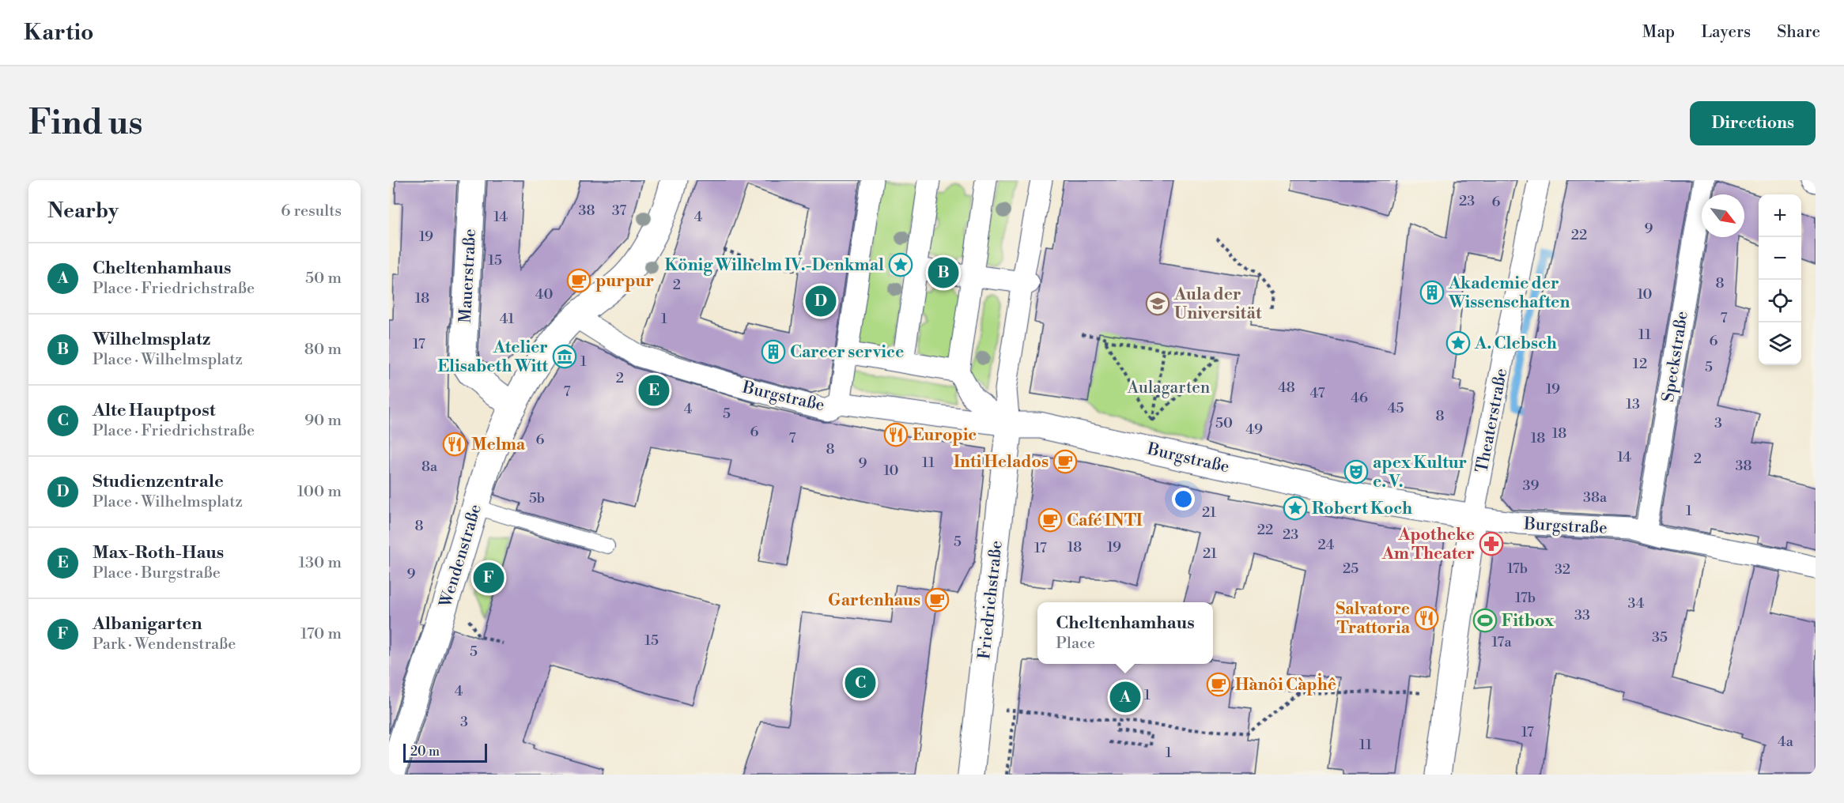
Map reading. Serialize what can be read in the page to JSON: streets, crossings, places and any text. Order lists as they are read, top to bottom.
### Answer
{
  "streets": {
    "street": [
      "Mauerstraße",
      "Speckstraße",
      "Burgstraße",
      "Theaterstraße",
      "Wendenstraße",
      "Friedrichstraße"
    ]
  },
  "crossings": [
    ["Mauerstraße", "Wendenstraße"],
    ["Speckstraße", "Burgstraße"],
    ["Burgstraße", "Theaterstraße"],
    ["Burgstraße", "Wendenstraße"],
    ["Burgstraße", "Friedrichstraße"]
  ],
  "parks": ["Aulagarten"],
  "places": {
    "place": ["König Wilhelm IV.-Denkmal", "A. Clebsch", "Robert Koch"],
    "cafe": [
      "purpur",
      "Inti Helados",
      "Café INTI",
      "Gartenhaus",
      "Hànôi Càpḣê"
    ],
    "building": ["Akademie der Wissenschaften", "Career service"],
    "school or university": ["Aula der Universität"],
    "museum": ["Atelier Elisabeth Witt"],
    "restaurant": ["Europic", "Melma", "Salvatore Trattoria"],
    "theatre": ["apex Kultur e. V."],
    "pharmacy": ["Apotheke Am Theater"],
    "sports": ["Fitbox"]
  },
  "house_numbers": [
    "23",
    "6",
    "38",
    "37",
    "14",
    "4",
    "9",
    "22",
    "19",
    "15",
    "8",
    "2",
    "40",
    "10",
    "18",
    "7",
    "41",
    "1",
    "11",
    "6",
    "17",
    "1",
    "12",
    "5",
    "2",
    "48",
    "19",
    "7",
    "47",
    "46",
    "13",
    "45",
    "4",
    "5",
    "8",
    "50",
    "3",
    "49",
    "6",
    "18",
    "7",
    "18",
    "6",
    "8",
    "14",
    "2",
    "11",
    "9",
    "38",
    "8a",
    "10",
    "39",
    "38a",
    "5b",
    "1",
    "21",
    "8",
    "22",
    "23",
    "5",
    "24",
    "18",
    "19",
    "17",
    "21",
    "25",
    "17b",
    "32",
    "9",
    "17b",
    "34",
    "33",
    "35",
    "15",
    "17a",
    "5",
    "4",
    "1",
    "3",
    "17",
    "4a",
    "11",
    "1"
  ],
  "scale_bar": "20 m",
  "north": "bottom right",
  "page": {
    "header": "Kartio",
    "nav": ["Map", "Layers", "Share"],
    "buttons": "Directions",
    "title": "Find us",
    "heading": ["Nearby", "6 results"],
    "map_buttons": ["+", "−"],
    "list": [
      {
        "mark": "A",
        "name": "Cheltenhamhaus",
        "note": "Place · Friedrichstraße",
        "value": "50 m"
      },
      {
        "mark": "B",
        "name": "Wilhelmsplatz",
        "note": "Place · Wilhelmsplatz",
        "value": "80 m"
      },
      {
        "mark": "C",
        "name": "Alte Hauptpost",
        "note": "Place · Friedrichstraße",
        "value": "90 m"
      },
      {
        "mark": "D",
        "name": "Studienzentrale",
        "note": "Place · Wilhelmsplatz",
        "value": "100 m"
      },
      {
        "mark": "E",
        "name": "Max-Roth-Haus",
        "note": "Place · Burgstraße",
        "value": "130 m"
      },
      {
        "mark": "F",
        "name": "Albanigarten",
        "note": "Park · Wendenstraße",
        "value": "170 m"
      }
    ],
    "pins": [
      "B",
      "D",
      "E",
      "F",
      "C",
      "A"
    ],
    "popup": ["Cheltenhamhaus", "Place"],
    "scale": "20 m"
  }
}
